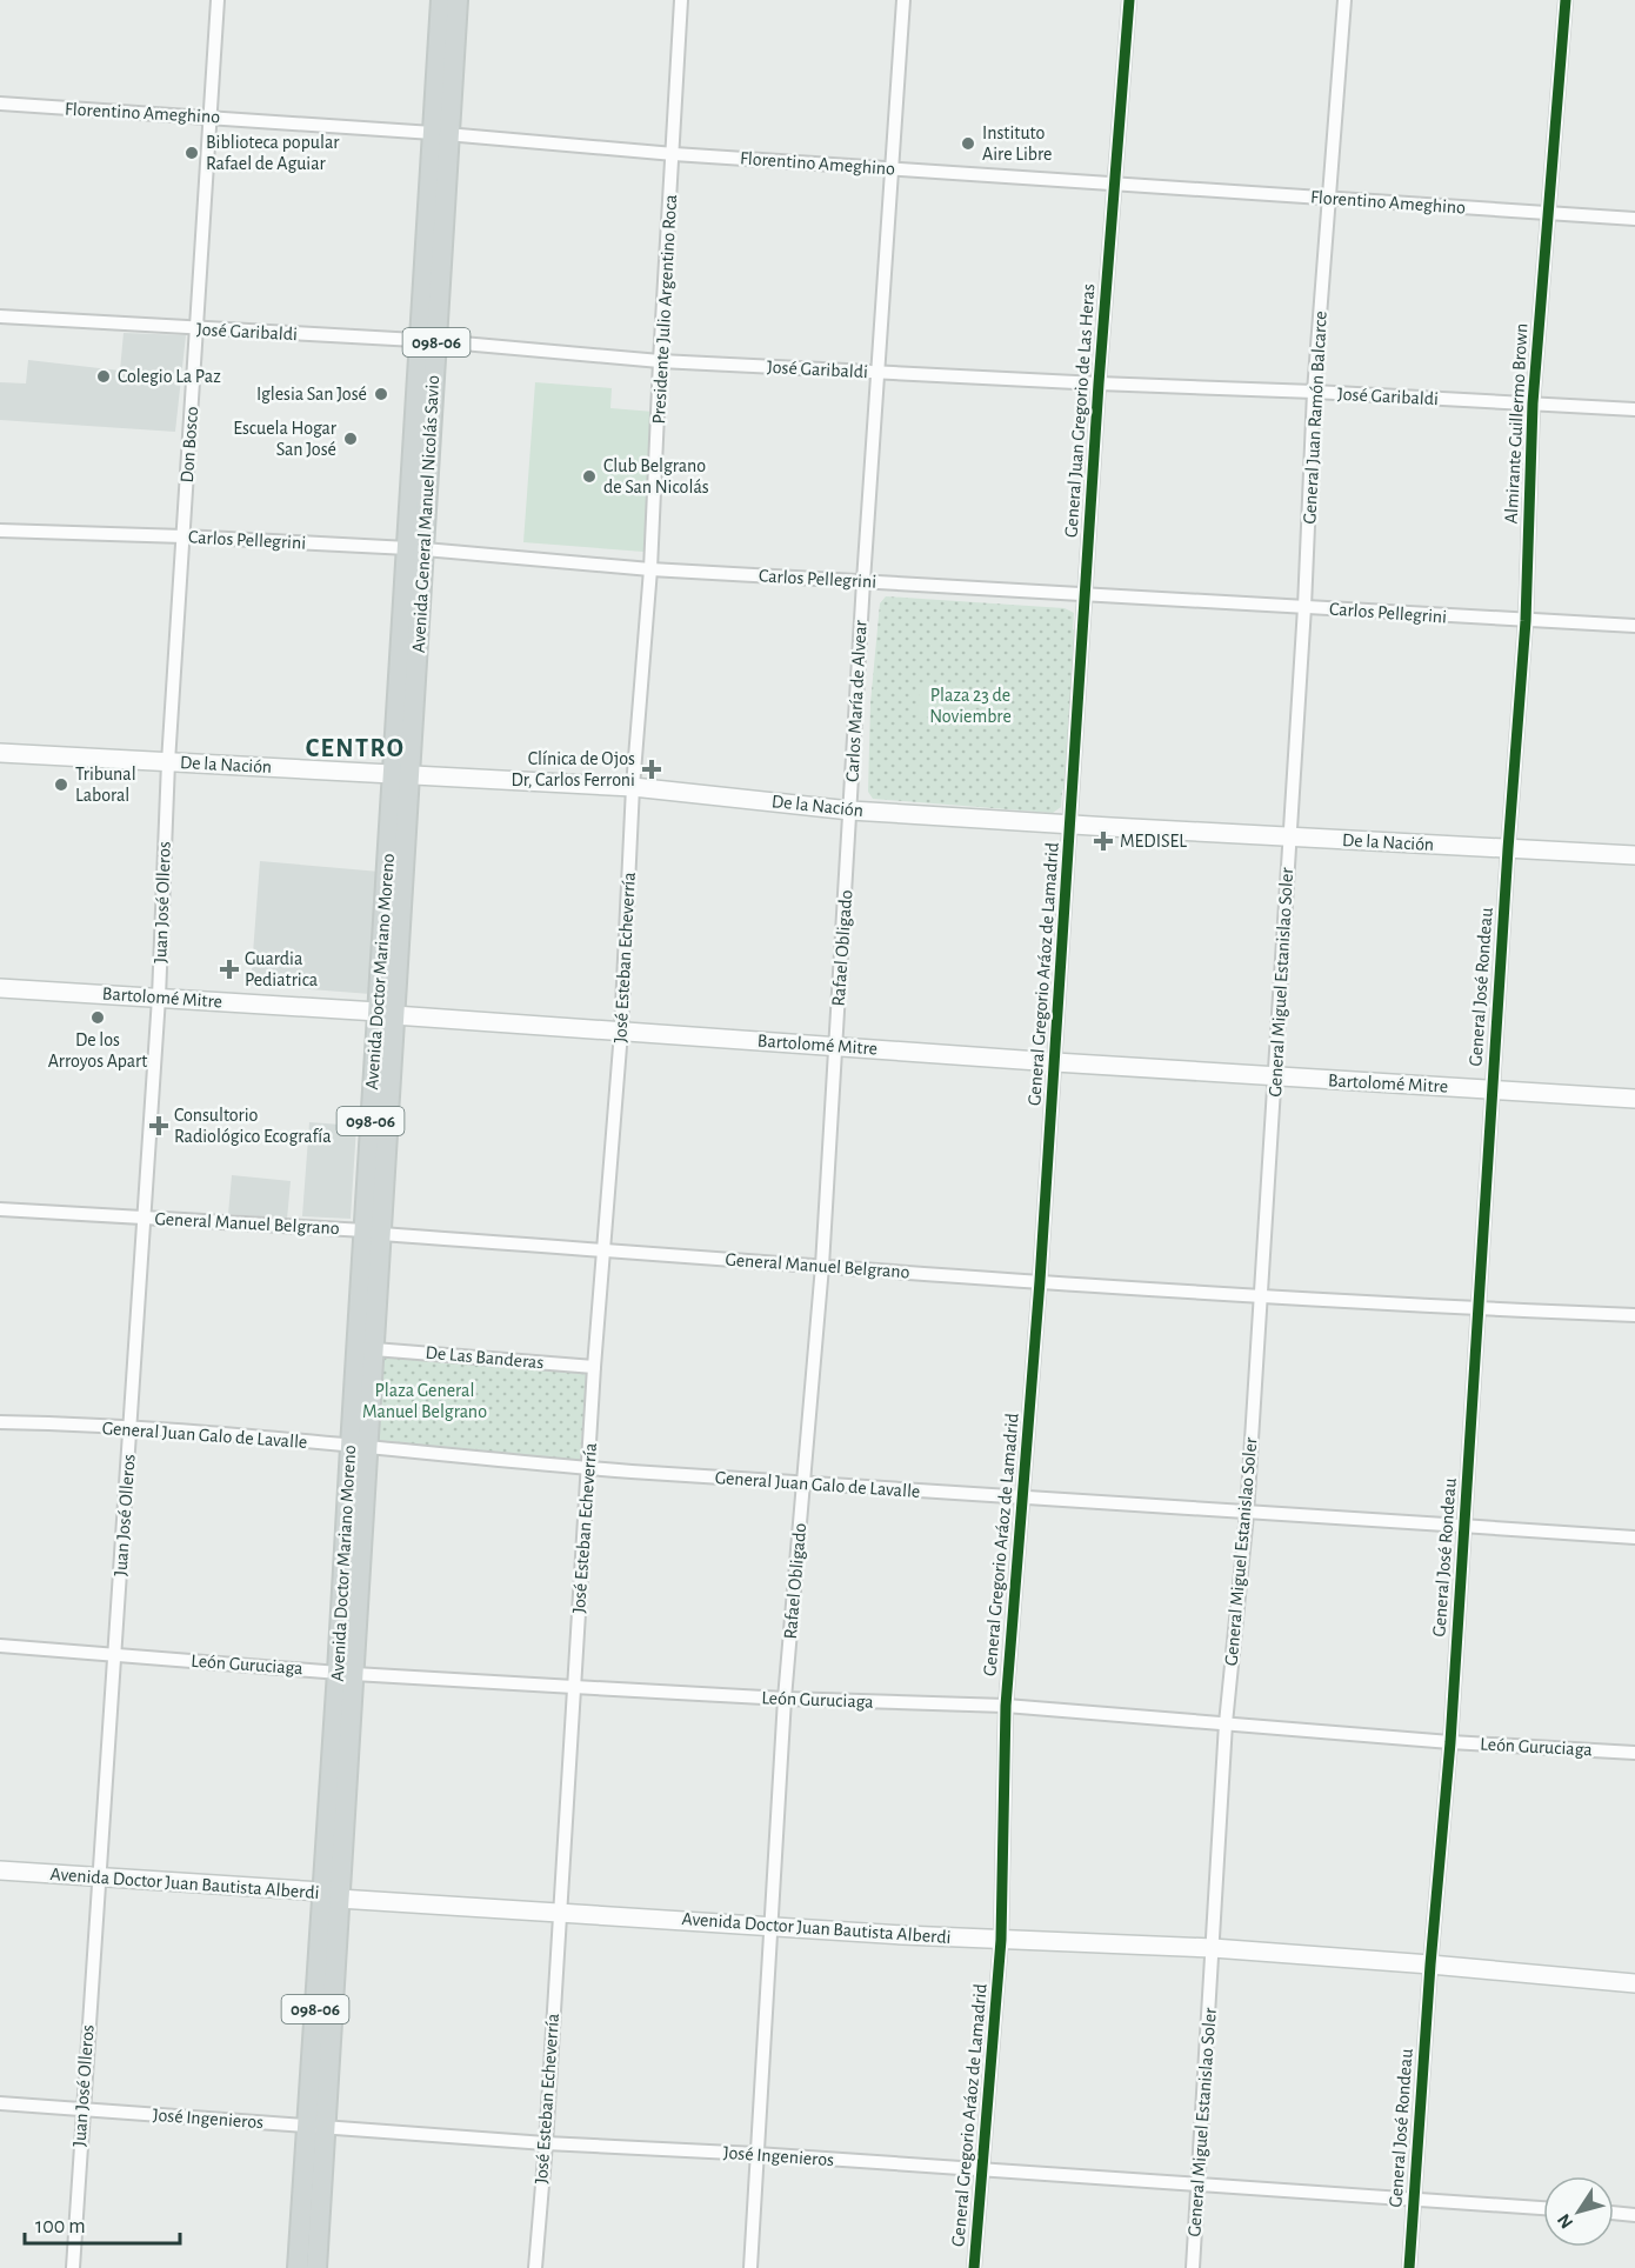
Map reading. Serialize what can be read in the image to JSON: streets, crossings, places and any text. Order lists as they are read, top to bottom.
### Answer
{
  "streets": {
    "main road": ["098-06", "Avenida General Manuel Nicolás Savio", "Avenida Doctor Mariano Moreno"],
    "street": [
      "Florentino Ameghino",
      "Presidente Julio Argentino Roca",
      "José Garibaldi",
      "General Juan Gregorio de Las Heras",
      "General Juan Ramón Balcarce",
      "Almirante Guillermo Brown",
      "Don Bosco",
      "Carlos Pellegrini",
      "Carlos María de Alvear",
      "De la Nación",
      "Juan José Olleros",
      "Rafael Obligado",
      "José Esteban Echeverría",
      "General Gregorio Aráoz de Lamadrid",
      "General Miguel Estanislao Soler",
      "General José Rondeau",
      "Bartolomé Mitre",
      "General Manuel Belgrano",
      "De Las Banderas",
      "General Juan Galo de Lavalle",
      "León Guruciaga",
      "Avenida Doctor Juan Bautista Alberdi",
      "José Ingenieros"
    ]
  },
  "crossings": [
    ["Florentino Ameghino", "Presidente Julio Argentino Roca"],
    ["Florentino Ameghino", "General Juan Gregorio de Las Heras"],
    ["Florentino Ameghino", "General Juan Ramón Balcarce"],
    ["Florentino Ameghino", "Almirante Guillermo Brown"],
    ["Florentino Ameghino", "Don Bosco"],
    ["Florentino Ameghino", "Avenida General Manuel Nicolás Savio"],
    ["Florentino Ameghino", "Carlos María de Alvear"],
    ["Presidente Julio Argentino Roca", "José Garibaldi"],
    ["Presidente Julio Argentino Roca", "Carlos Pellegrini"],
    ["Presidente Julio Argentino Roca", "De la Nación"],
    ["Presidente Julio Argentino Roca", "José Esteban Echeverría"],
    ["José Garibaldi", "General Juan Gregorio de Las Heras"],
    ["José Garibaldi", "General Juan Ramón Balcarce"],
    ["José Garibaldi", "Almirante Guillermo Brown"],
    ["José Garibaldi", "Don Bosco"],
    ["José Garibaldi", "Avenida General Manuel Nicolás Savio"],
    ["José Garibaldi", "Carlos María de Alvear"],
    ["General Juan Gregorio de Las Heras", "Carlos Pellegrini"],
    ["General Juan Gregorio de Las Heras", "De la Nación"],
    ["General Juan Gregorio de Las Heras", "General Gregorio Aráoz de Lamadrid"],
    ["General Juan Ramón Balcarce", "Carlos Pellegrini"],
    ["General Juan Ramón Balcarce", "De la Nación"],
    ["General Juan Ramón Balcarce", "General Miguel Estanislao Soler"],
    ["Almirante Guillermo Brown", "Carlos Pellegrini"],
    ["Almirante Guillermo Brown", "De la Nación"],
    ["Almirante Guillermo Brown", "General José Rondeau"],
    ["Don Bosco", "Carlos Pellegrini"],
    ["Don Bosco", "De la Nación"],
    ["Don Bosco", "Juan José Olleros"],
    ["Avenida General Manuel Nicolás Savio", "Carlos Pellegrini"],
    ["Avenida General Manuel Nicolás Savio", "De la Nación"],
    ["Avenida General Manuel Nicolás Savio", "Avenida Doctor Mariano Moreno"],
    ["Carlos Pellegrini", "Carlos María de Alvear"],
    ["Carlos María de Alvear", "De la Nación"],
    ["Carlos María de Alvear", "Rafael Obligado"],
    ["De la Nación", "Juan José Olleros"],
    ["De la Nación", "Rafael Obligado"],
    ["De la Nación", "José Esteban Echeverría"],
    ["De la Nación", "Avenida Doctor Mariano Moreno"],
    ["De la Nación", "General Gregorio Aráoz de Lamadrid"],
    ["De la Nación", "General Miguel Estanislao Soler"],
    ["De la Nación", "General José Rondeau"],
    ["Juan José Olleros", "Bartolomé Mitre"],
    ["Juan José Olleros", "General Manuel Belgrano"],
    ["Juan José Olleros", "General Juan Galo de Lavalle"],
    ["Juan José Olleros", "León Guruciaga"],
    ["Juan José Olleros", "Avenida Doctor Juan Bautista Alberdi"],
    ["Juan José Olleros", "José Ingenieros"],
    ["Rafael Obligado", "Bartolomé Mitre"],
    ["Rafael Obligado", "General Manuel Belgrano"],
    ["Rafael Obligado", "General Juan Galo de Lavalle"],
    ["Rafael Obligado", "León Guruciaga"],
    ["Rafael Obligado", "Avenida Doctor Juan Bautista Alberdi"],
    ["Rafael Obligado", "José Ingenieros"],
    ["José Esteban Echeverría", "Bartolomé Mitre"],
    ["José Esteban Echeverría", "General Manuel Belgrano"],
    ["José Esteban Echeverría", "De Las Banderas"],
    ["José Esteban Echeverría", "General Juan Galo de Lavalle"],
    ["José Esteban Echeverría", "León Guruciaga"],
    ["José Esteban Echeverría", "Avenida Doctor Juan Bautista Alberdi"],
    ["José Esteban Echeverría", "José Ingenieros"],
    ["Avenida Doctor Mariano Moreno", "Bartolomé Mitre"],
    ["Avenida Doctor Mariano Moreno", "General Manuel Belgrano"],
    ["Avenida Doctor Mariano Moreno", "De Las Banderas"],
    ["Avenida Doctor Mariano Moreno", "General Juan Galo de Lavalle"],
    ["Avenida Doctor Mariano Moreno", "León Guruciaga"],
    ["Avenida Doctor Mariano Moreno", "Avenida Doctor Juan Bautista Alberdi"],
    ["Avenida Doctor Mariano Moreno", "José Ingenieros"],
    ["General Gregorio Aráoz de Lamadrid", "Bartolomé Mitre"],
    ["General Gregorio Aráoz de Lamadrid", "General Manuel Belgrano"],
    ["General Gregorio Aráoz de Lamadrid", "General Juan Galo de Lavalle"],
    ["General Gregorio Aráoz de Lamadrid", "León Guruciaga"],
    ["General Gregorio Aráoz de Lamadrid", "Avenida Doctor Juan Bautista Alberdi"],
    ["General Gregorio Aráoz de Lamadrid", "José Ingenieros"],
    ["General Miguel Estanislao Soler", "Bartolomé Mitre"],
    ["General Miguel Estanislao Soler", "General Manuel Belgrano"],
    ["General Miguel Estanislao Soler", "General Juan Galo de Lavalle"],
    ["General Miguel Estanislao Soler", "León Guruciaga"],
    ["General Miguel Estanislao Soler", "Avenida Doctor Juan Bautista Alberdi"],
    ["General Miguel Estanislao Soler", "José Ingenieros"],
    ["General José Rondeau", "Bartolomé Mitre"],
    ["General José Rondeau", "General Manuel Belgrano"],
    ["General José Rondeau", "General Juan Galo de Lavalle"],
    ["General José Rondeau", "León Guruciaga"],
    ["General José Rondeau", "Avenida Doctor Juan Bautista Alberdi"],
    ["General José Rondeau", "José Ingenieros"]
  ],
  "districts": ["CENTRO"],
  "parks": ["Plaza 23 de Noviembre", "Plaza General Manuel Belgrano"],
  "places": {
    "other": [
      "Instituto Aire Libre",
      "Biblioteca popular Rafael de Aguiar",
      "Colegio La Paz",
      "Iglesia San José",
      "Escuela Hogar San José",
      "Club Belgrano de San Nicolás",
      "Tribunal Laboral",
      "De los Arroyos Apart"
    ],
    "health": [
      "Clínica de Ojos Dr, Carlos Ferroni",
      "MEDISEL",
      "Guardia Pediatrica",
      "Consultorio Radiológico Ecografía"
    ]
  },
  "scale_bar": "100 m",
  "north": "bottom left"
}
